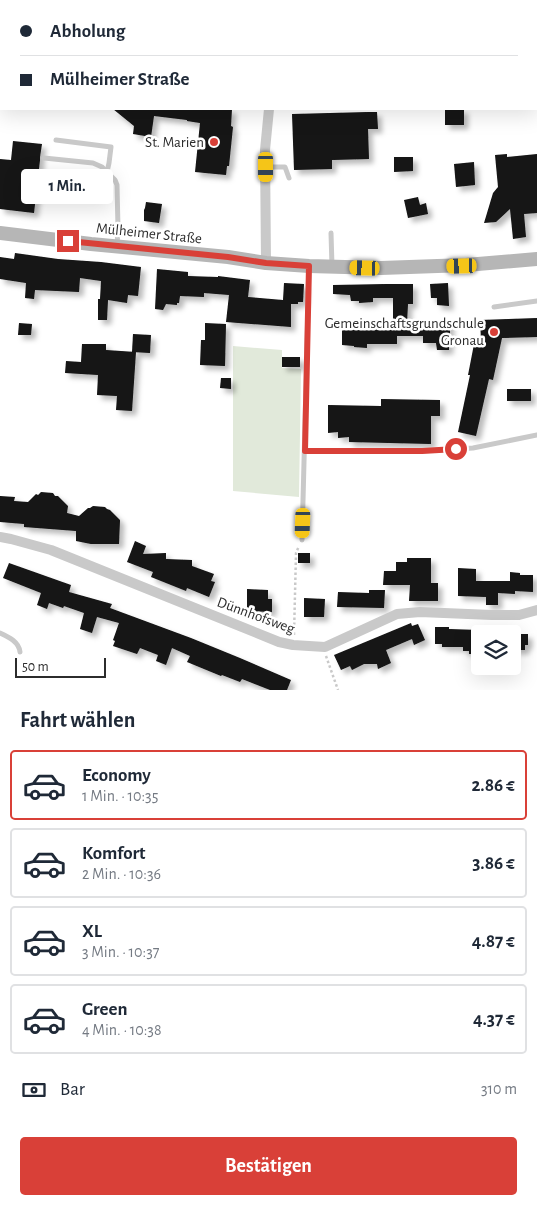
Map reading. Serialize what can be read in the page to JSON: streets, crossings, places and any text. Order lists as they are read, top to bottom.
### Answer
{
  "streets": {
    "main road": ["Mülheimer Straße"],
    "street": ["Dünnhofsweg"]
  },
  "places": ["St. Marien", "Gemeinschaftsgrundschule Gronau"],
  "scale_bar": "50 m",
  "page": {
    "banner": ["Abholung", "Mülheimer Straße"],
    "bubble": "1 Min.",
    "scale": "50 m",
    "heading": "Fahrt wählen",
    "list": [
      {
        "name": "Economy",
        "note": "1 Min. · 10:35",
        "value": "2.86 €"
      },
      {
        "name": "Komfort",
        "note": "2 Min. · 10:36",
        "value": "3.86 €"
      },
      {
        "name": "XL",
        "note": "3 Min. · 10:37",
        "value": "4.87 €"
      },
      {
        "name": "Green",
        "note": "4 Min. · 10:38",
        "value": "4.37 €"
      }
    ],
    "pay": ["Bar", "310 m"],
    "buttons": "Bestätigen"
  }
}
